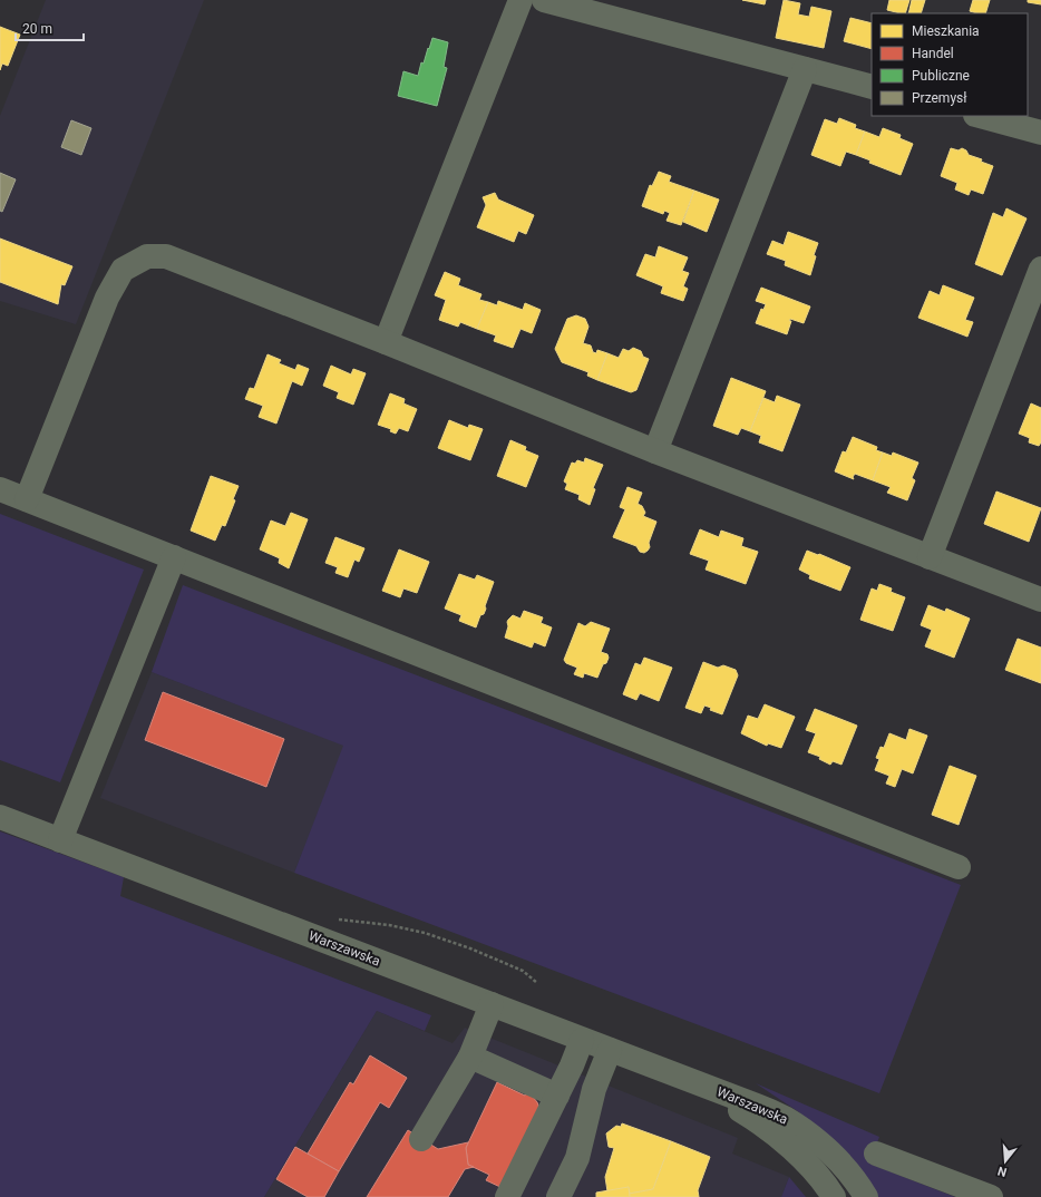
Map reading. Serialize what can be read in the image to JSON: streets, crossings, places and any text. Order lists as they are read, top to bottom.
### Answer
{
  "streets": {
    "street": ["Warszawska"]
  },
  "legend": [
    "Mieszkania",
    "Handel",
    "Publiczne",
    "Przemysł"
  ],
  "scale_bar": "20 m",
  "north": "bottom"
}
